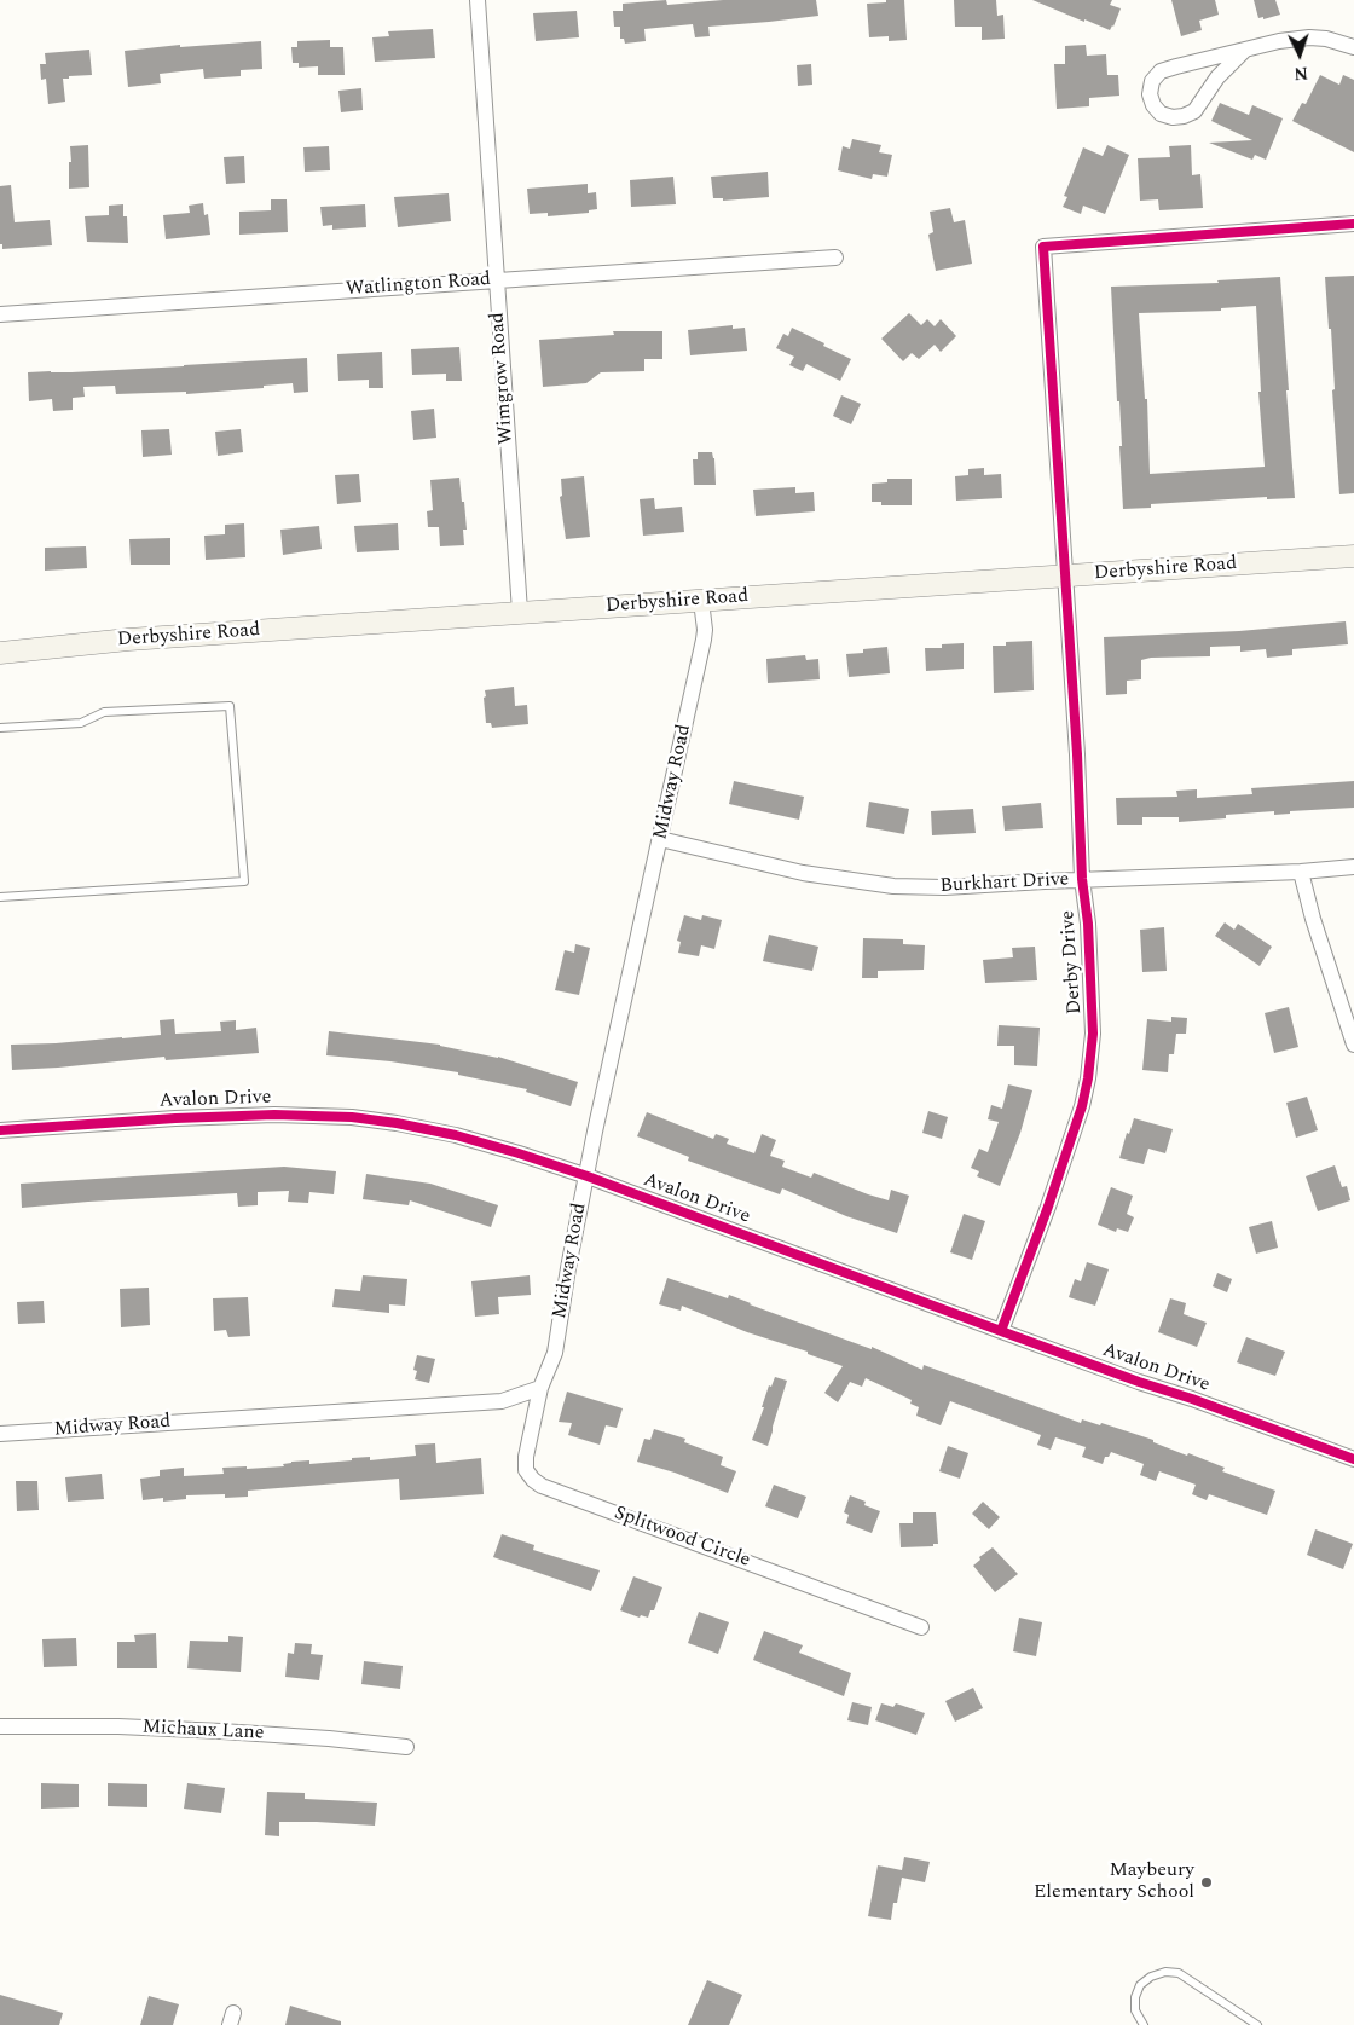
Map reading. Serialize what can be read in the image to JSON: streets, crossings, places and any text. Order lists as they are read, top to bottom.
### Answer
{
  "streets": {
    "street": [
      "Watlington Road",
      "Wimgrow Road",
      "Derbyshire Road",
      "Midway Road",
      "Burkhart Drive",
      "Derby Drive",
      "Avalon Drive",
      "Splitwood Circle",
      "Michaux Lane"
    ]
  },
  "crossings": [
    ["Watlington Road", "Wimgrow Road"],
    ["Wimgrow Road", "Derbyshire Road"],
    ["Derbyshire Road", "Midway Road"],
    ["Derbyshire Road", "Derby Drive"],
    ["Midway Road", "Burkhart Drive"],
    ["Midway Road", "Avalon Drive"],
    ["Midway Road", "Splitwood Circle"],
    ["Burkhart Drive", "Derby Drive"],
    ["Derby Drive", "Avalon Drive"]
  ],
  "places": ["Maybeury Elementary School"],
  "north": "bottom"
}
